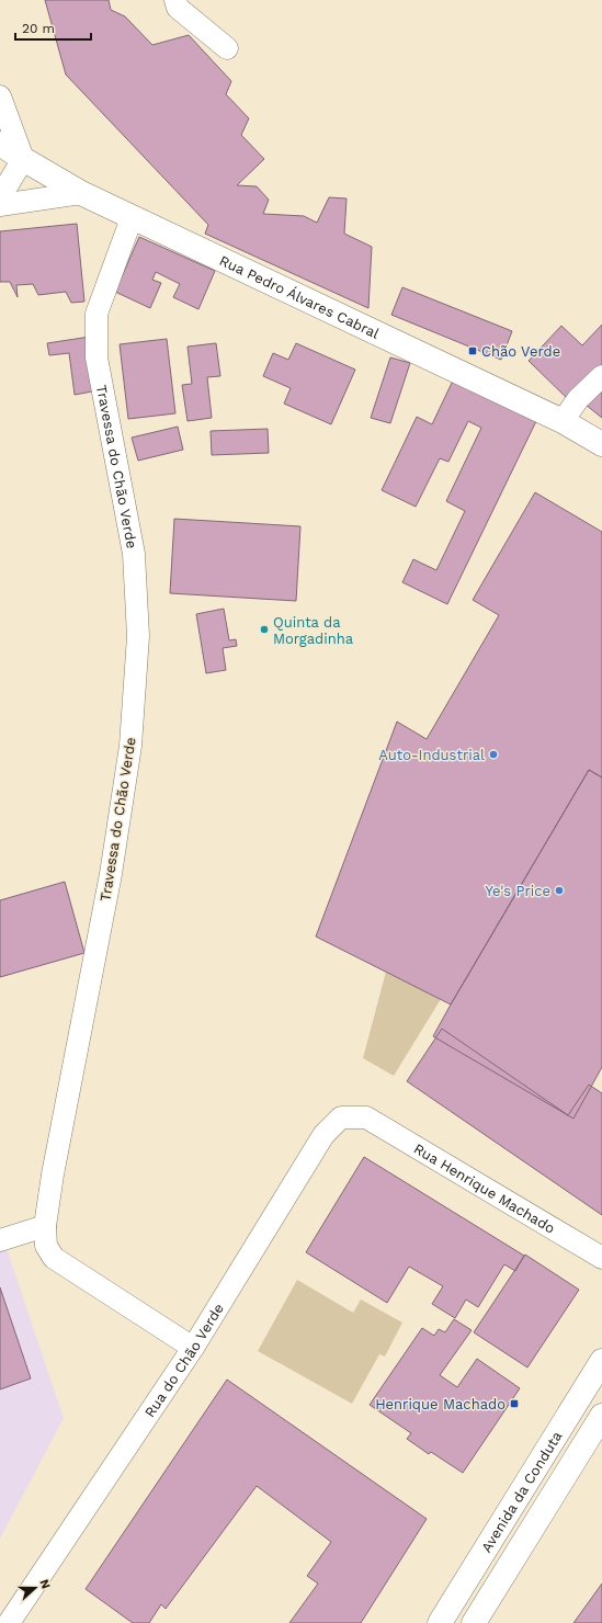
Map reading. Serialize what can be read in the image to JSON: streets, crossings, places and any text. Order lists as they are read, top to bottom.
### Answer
{
  "streets": {
    "main road": ["Rua Pedro Álvares Cabral", "Avenida da Conduta"],
    "street": ["Travessa do Chão Verde", "Rua Henrique Machado", "Rua do Chão Verde"]
  },
  "crossings": [
    ["Rua Pedro Álvares Cabral", "Travessa do Chão Verde"],
    ["Travessa do Chão Verde", "Rua do Chão Verde"],
    ["Rua Henrique Machado", "Rua do Chão Verde"]
  ],
  "places": {
    "transit": ["Chão Verde", "Henrique Machado"],
    "other": ["Quinta da Morgadinha", "Auto-Industrial", "Ye's Price"]
  },
  "scale_bar": "20 m",
  "north": "right"
}
